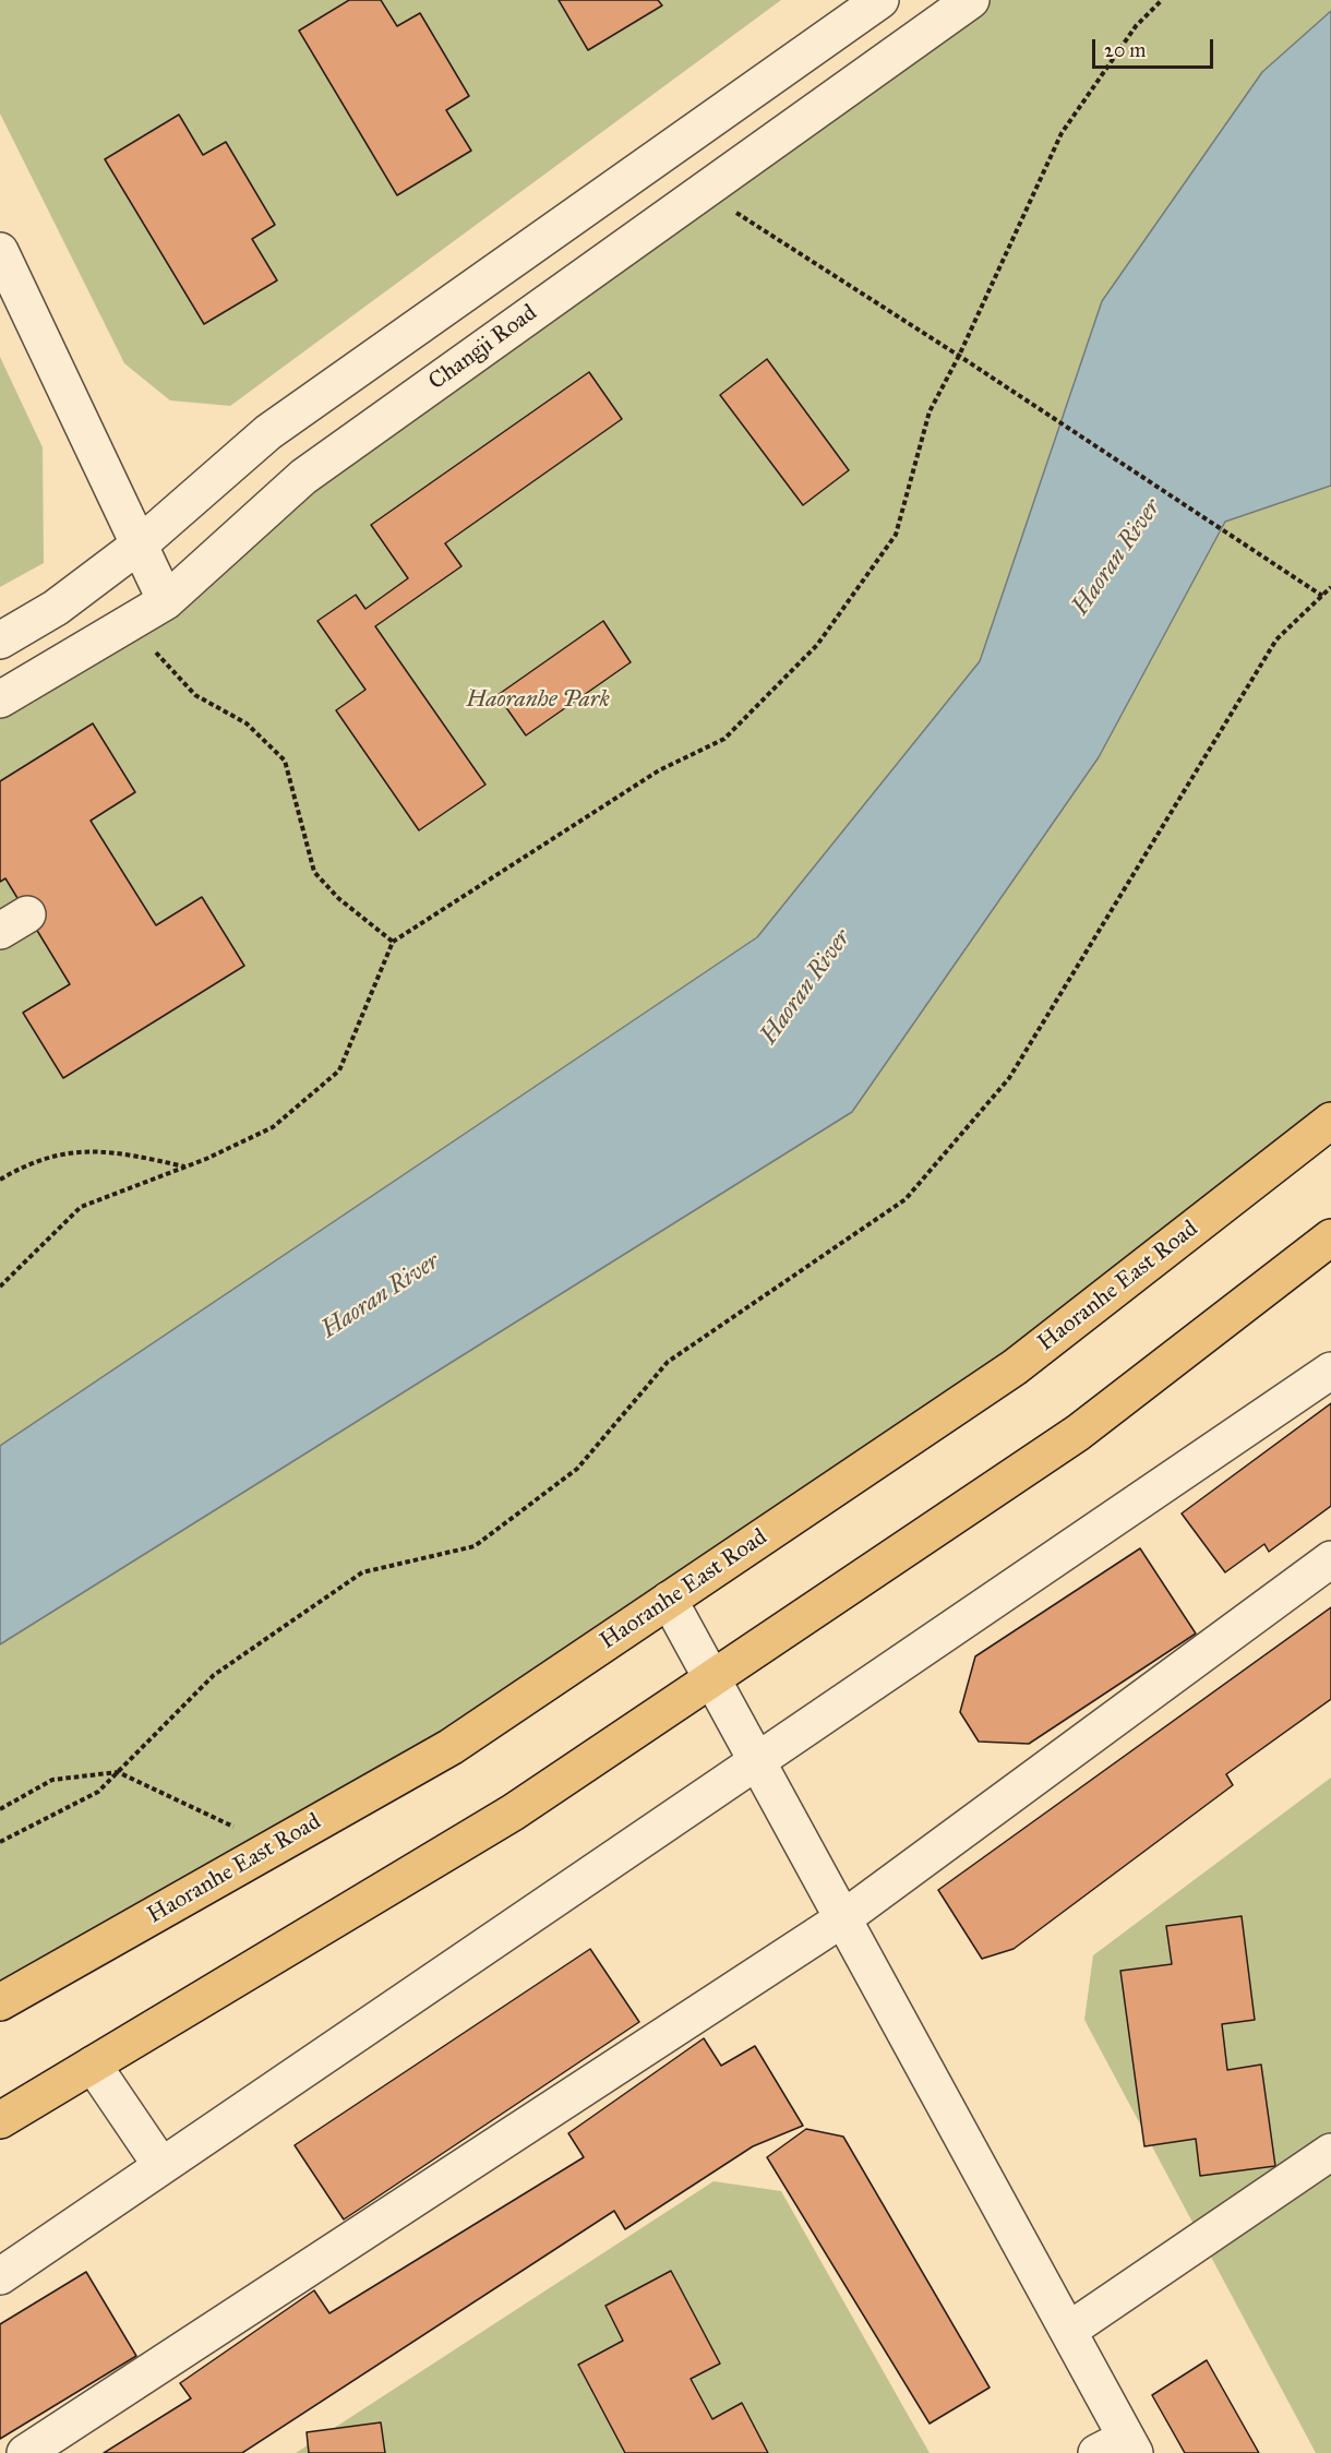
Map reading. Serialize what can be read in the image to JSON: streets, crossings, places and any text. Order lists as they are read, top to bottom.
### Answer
{
  "streets": {
    "main road": ["Haoranhe East Road"],
    "street": ["Changji Road"]
  },
  "water": ["Haoran River"],
  "parks": ["Haoranhe Park"],
  "scale_bar": "20 m"
}
